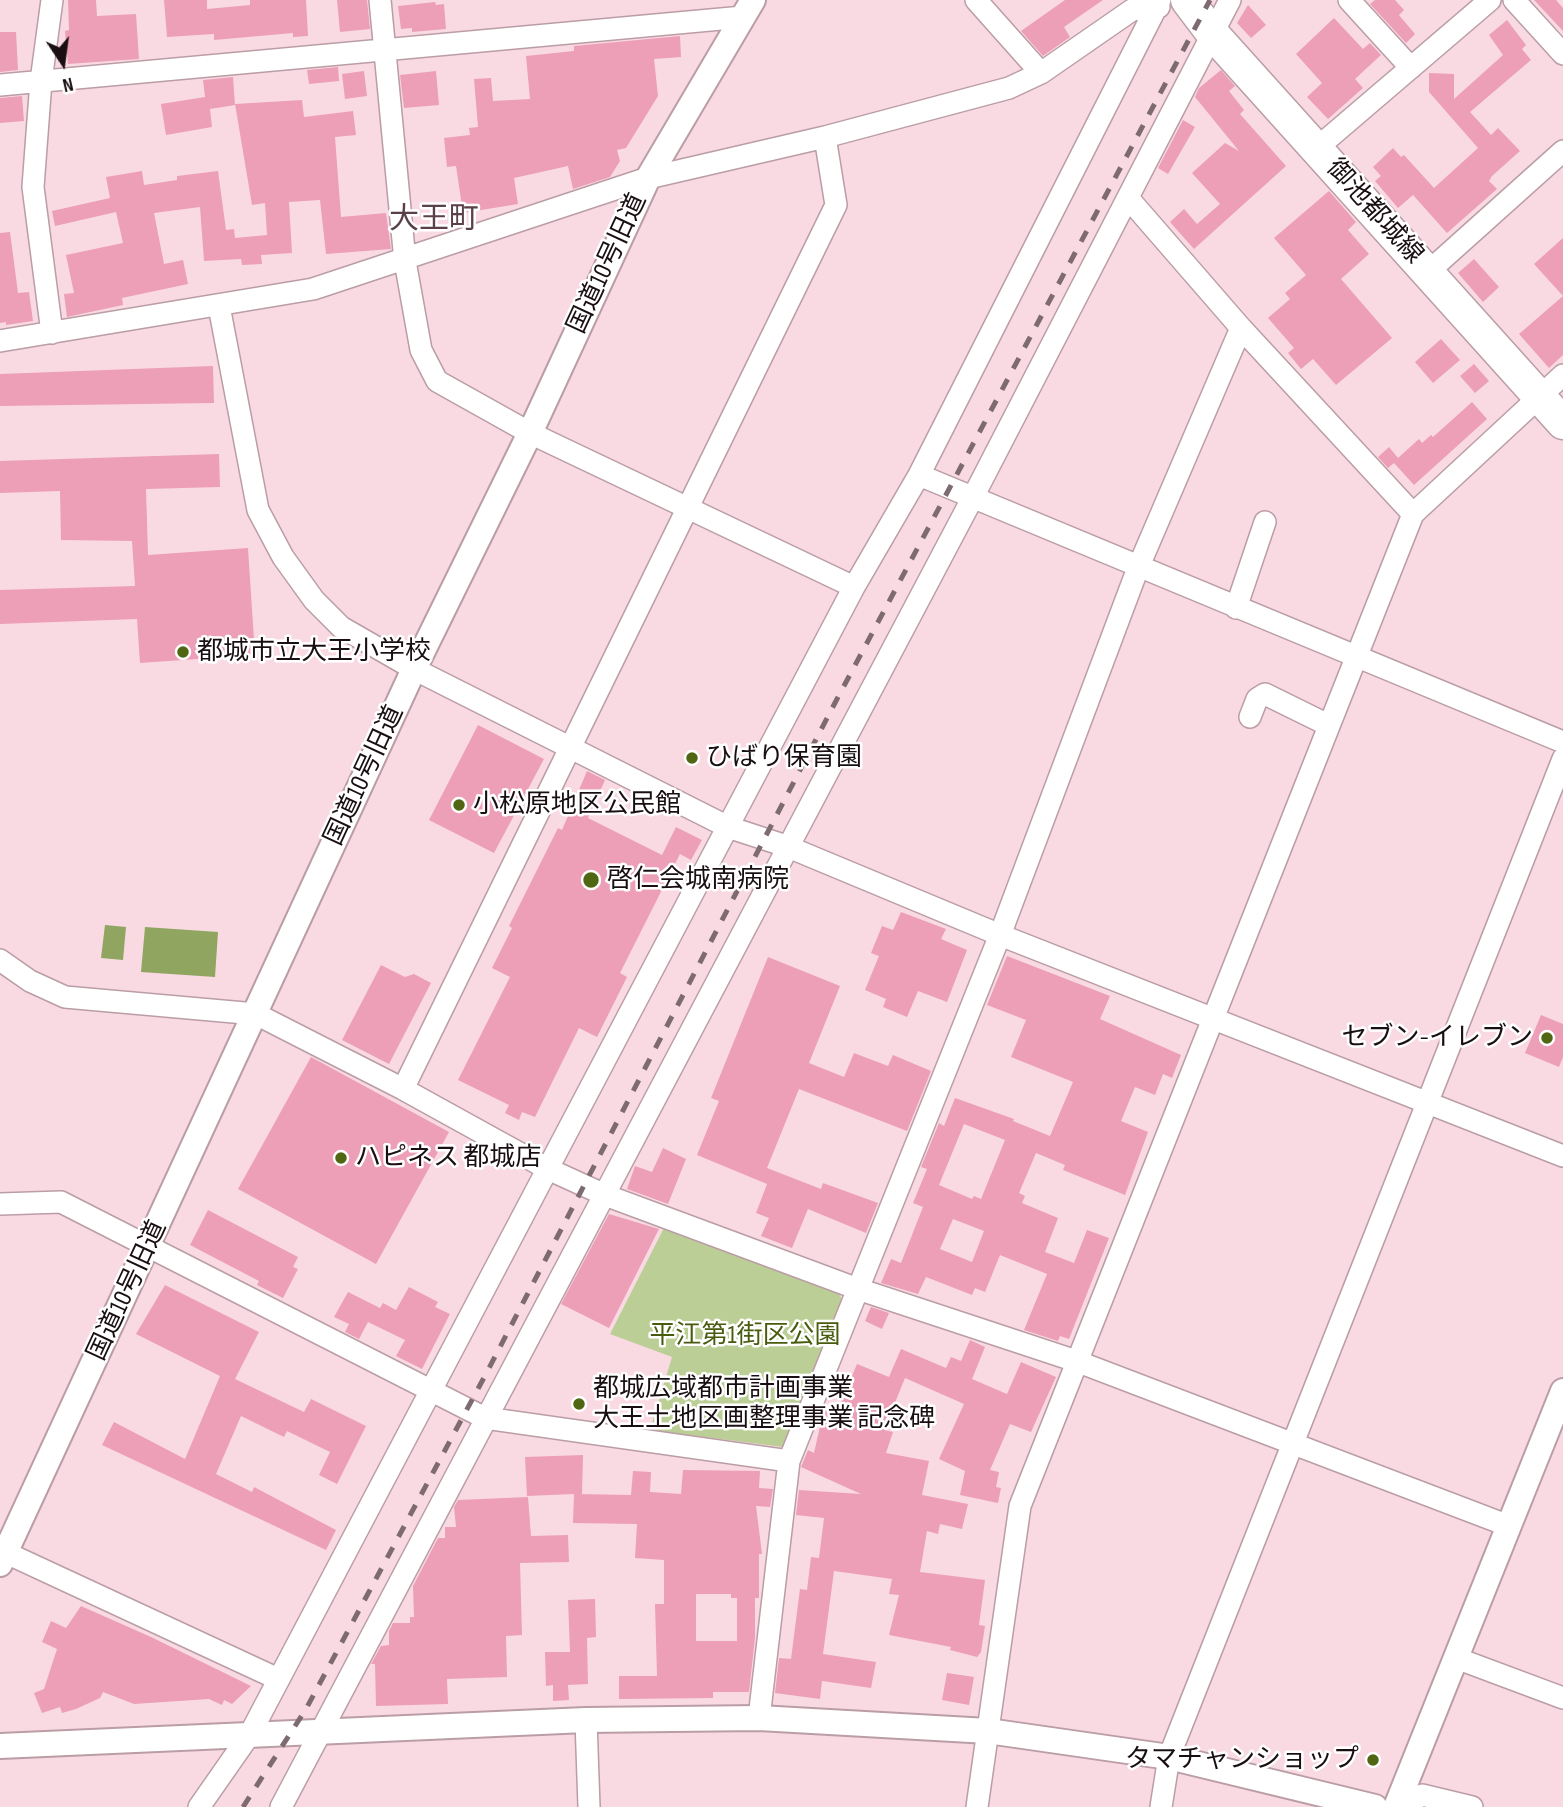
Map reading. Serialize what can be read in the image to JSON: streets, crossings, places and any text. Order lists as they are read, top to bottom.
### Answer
{
  "streets": {
    "main road": ["御池都城線"],
    "street": ["国道10号旧道"]
  },
  "districts": ["大王町"],
  "parks": ["平江第1街区公園"],
  "places": [
    "都城市立大王小学校",
    "ひばり保育園",
    "小松原地区公民館",
    "啓仁会城南病院",
    "セブン-イレブン",
    "ハピネス 都城店",
    "都城広域都市計画事業 大王土地区画整理事業 記念碑",
    "タマチャンショップ"
  ],
  "north": "bottom"
}
